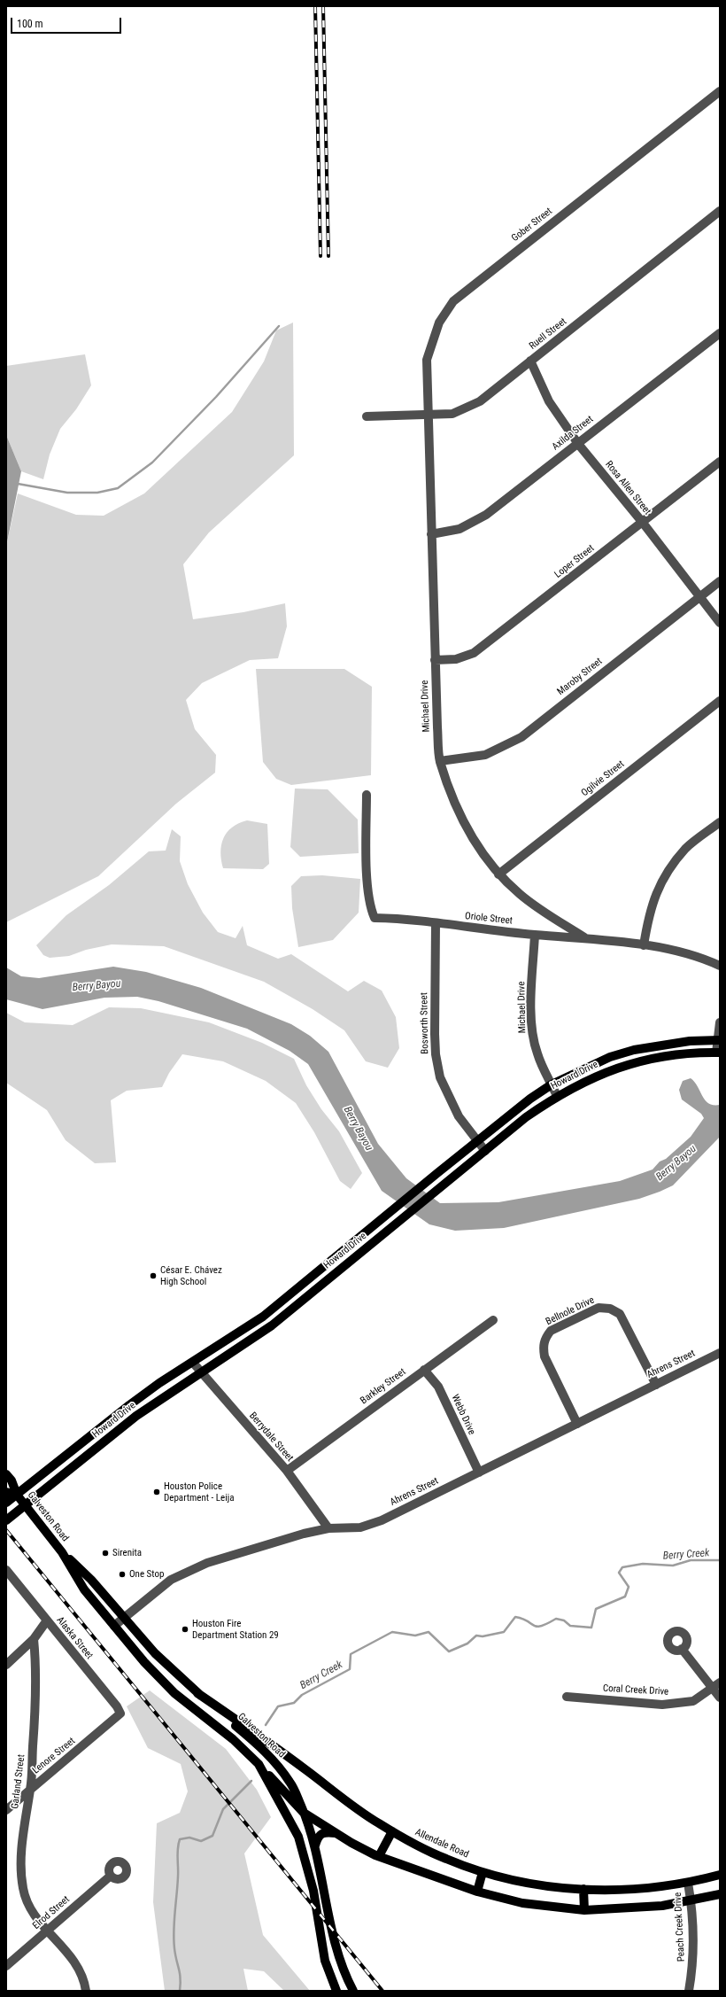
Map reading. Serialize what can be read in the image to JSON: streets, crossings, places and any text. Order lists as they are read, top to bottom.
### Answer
{
  "streets": {
    "main road": ["Howard Drive", "Galveston Road", "Allendale Road"],
    "street": [
      "Gober Street",
      "Ruell Street",
      "Axilda Street",
      "Rosa Allen Street",
      "Loper Street",
      "Maroby Street",
      "Michael Drive",
      "Ogilvie Street",
      "Oriole Street",
      "Bosworth Street",
      "Bellnole Drive",
      "Ahrens Street",
      "Barkley Street",
      "Webb Drive",
      "Berrydale Street",
      "Alaska Street",
      "Coral Creek Drive",
      "Lenore Street",
      "Garland Street",
      "Elrod Street",
      "Peach Creek Drive"
    ]
  },
  "crossings": [
    ["Gober Street", "Ruell Street"],
    ["Gober Street", "Michael Drive"],
    ["Ruell Street", "Rosa Allen Street"],
    ["Ruell Street", "Michael Drive"],
    ["Axilda Street", "Rosa Allen Street"],
    ["Axilda Street", "Michael Drive"],
    ["Rosa Allen Street", "Loper Street"],
    ["Rosa Allen Street", "Maroby Street"],
    ["Loper Street", "Michael Drive"],
    ["Maroby Street", "Michael Drive"],
    ["Michael Drive", "Ogilvie Street"],
    ["Michael Drive", "Oriole Street"],
    ["Michael Drive", "Howard Drive"],
    ["Oriole Street", "Bosworth Street"],
    ["Bosworth Street", "Howard Drive"],
    ["Howard Drive", "Berrydale Street"],
    ["Howard Drive", "Galveston Road"],
    ["Bellnole Drive", "Ahrens Street"],
    ["Ahrens Street", "Webb Drive"],
    ["Ahrens Street", "Berrydale Street"],
    ["Ahrens Street", "Galveston Road"],
    ["Barkley Street", "Webb Drive"],
    ["Barkley Street", "Berrydale Street"],
    ["Galveston Road", "Allendale Road"],
    ["Alaska Street", "Lenore Street"],
    ["Lenore Street", "Garland Street"],
    ["Garland Street", "Elrod Street"],
    ["Allendale Road", "Peach Creek Drive"]
  ],
  "water": ["Berry Bayou", "Berry Creek"],
  "places": [
    "César E. Chávez High School",
    "Houston Police Department - Leija",
    "Sirenita",
    "One Stop",
    "Houston Fire Department Station 29"
  ],
  "scale_bar": "100 m"
}
